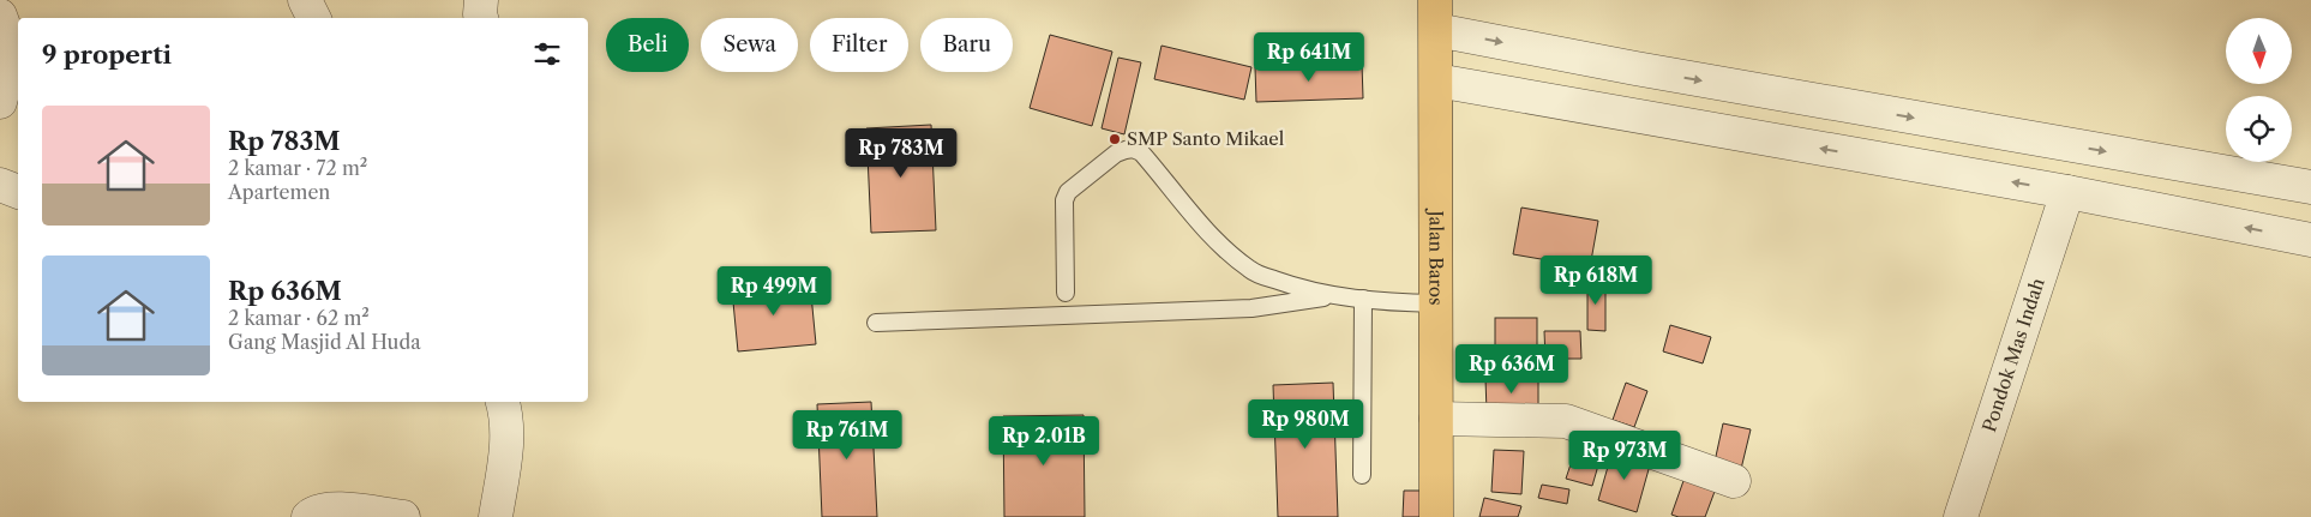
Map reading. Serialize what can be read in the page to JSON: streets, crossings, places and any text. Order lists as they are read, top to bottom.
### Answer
{
  "streets": {
    "main road": ["Jalan Baros"],
    "street": ["Pondok Mas Indah"]
  },
  "places": ["SMP Santo Mikael"],
  "north": "bottom",
  "page": {
    "chip": [
      "Beli",
      "Sewa",
      "Filter",
      "Baru"
    ],
    "heading": "9 properti",
    "price": [
      "Rp 641M",
      "Rp 783M",
      "Rp 618M",
      "Rp 499M",
      "Rp 636M",
      "Rp 980M",
      "Rp 761M",
      "Rp 2.01B",
      "Rp 973M"
    ],
    "list": [
      {
        "name": "Rp 783M",
        "note": "2 kamar · 72 m² · Apartemen"
      },
      {
        "name": "Rp 636M",
        "note": "2 kamar · 62 m² · Gang Masjid Al Huda"
      }
    ]
  }
}
